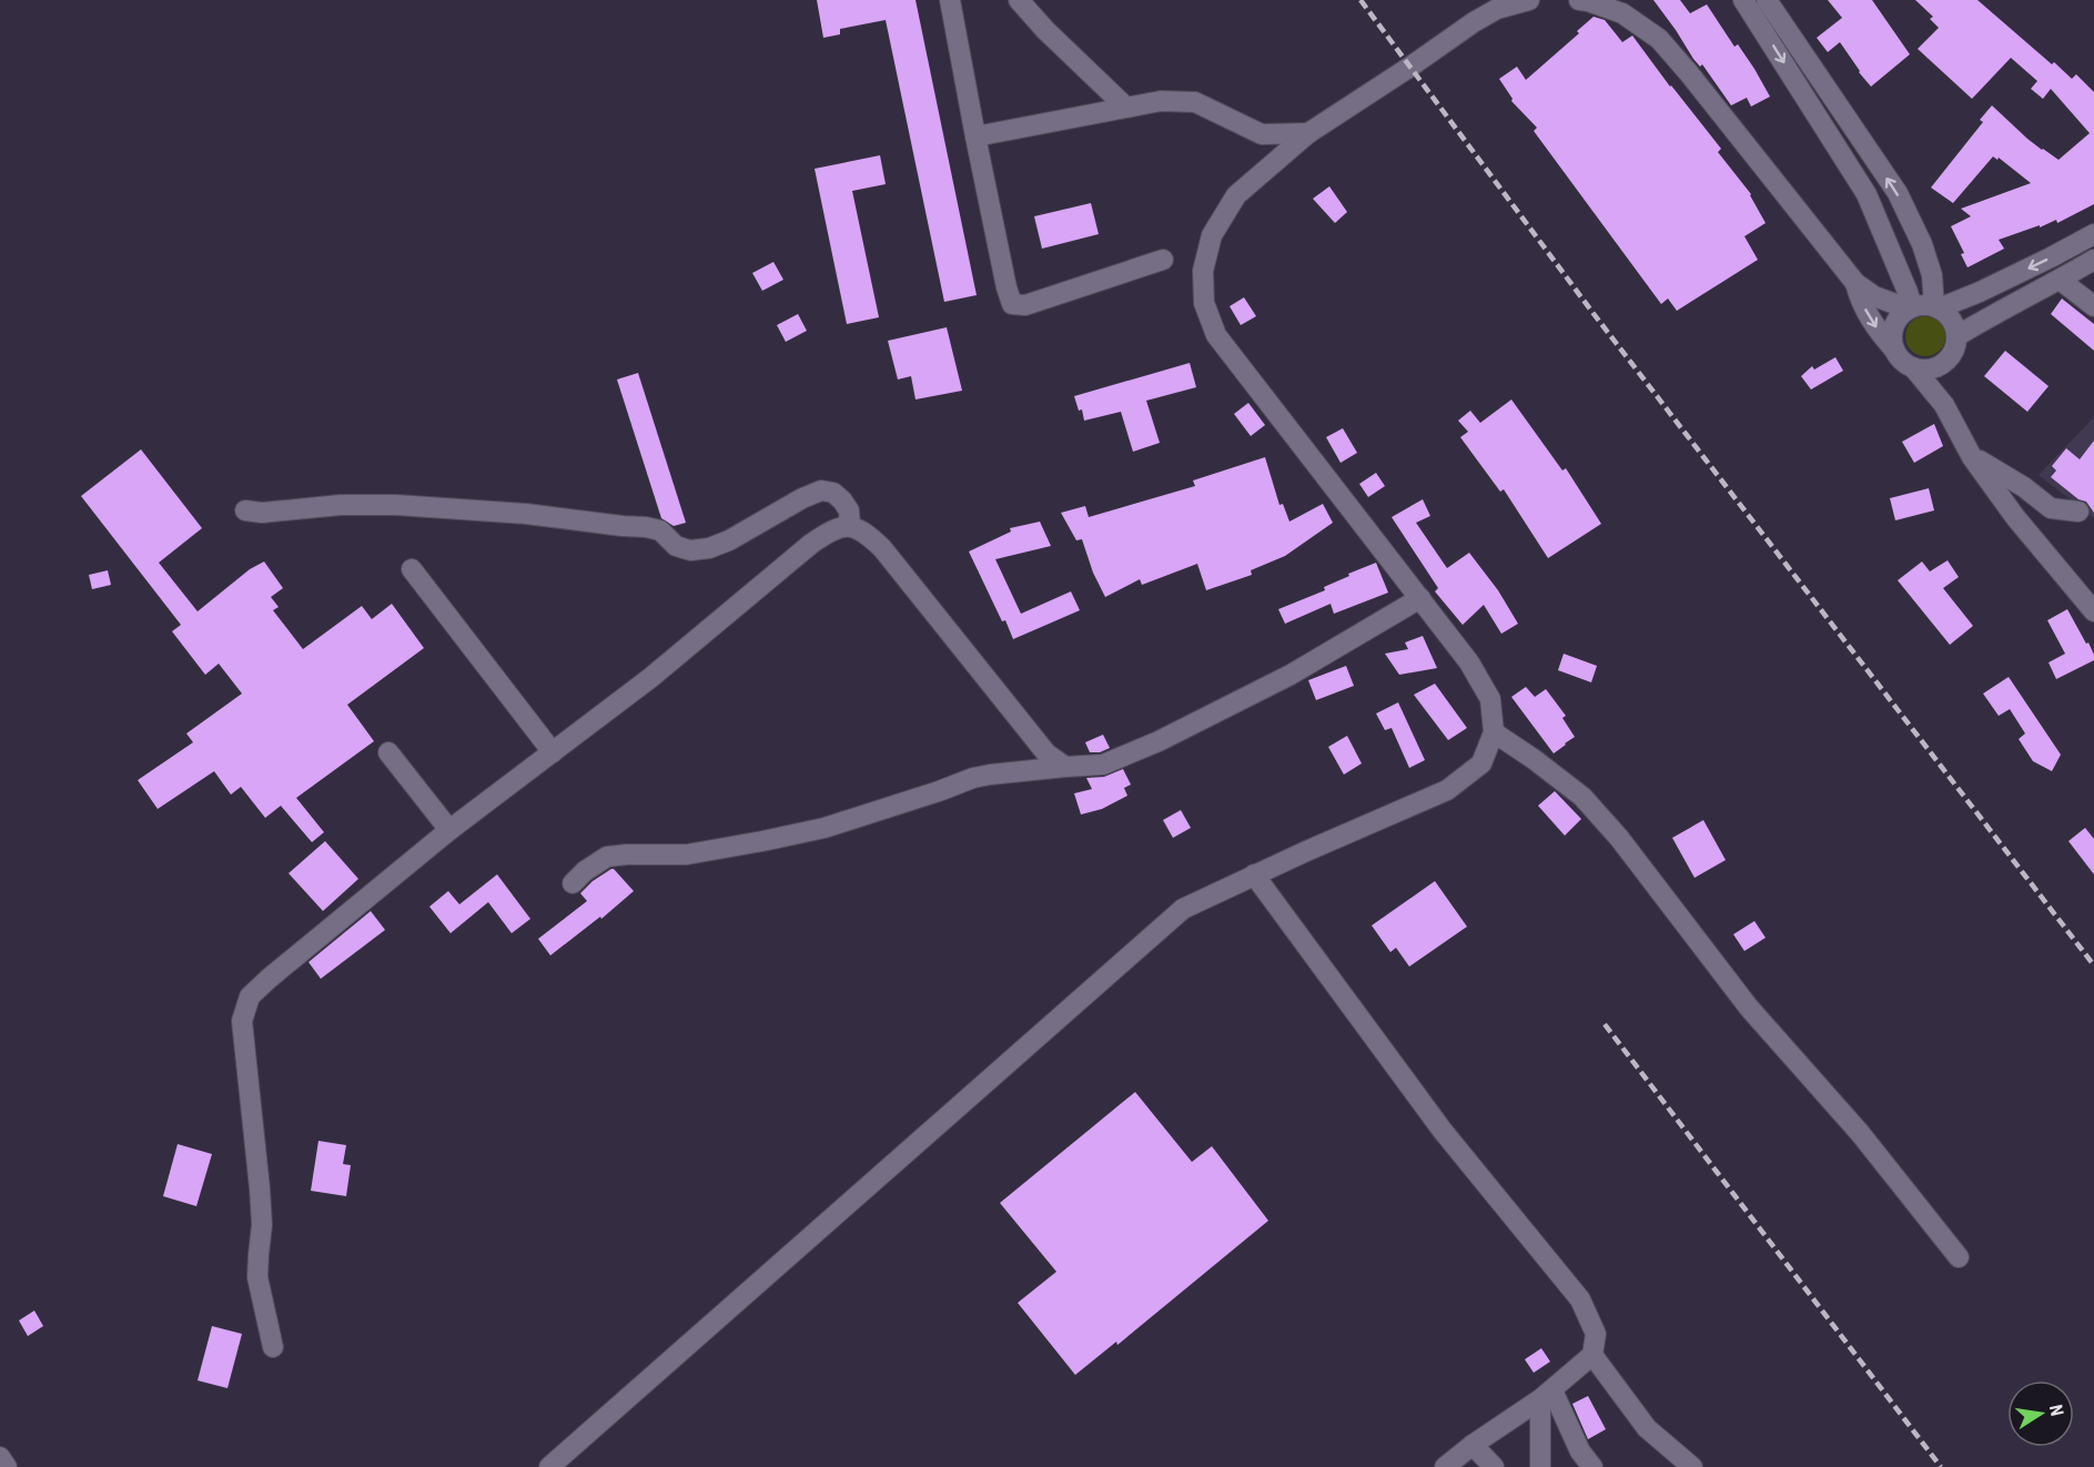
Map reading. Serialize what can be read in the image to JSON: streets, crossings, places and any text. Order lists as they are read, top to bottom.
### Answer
{
  "north": "right"
}
